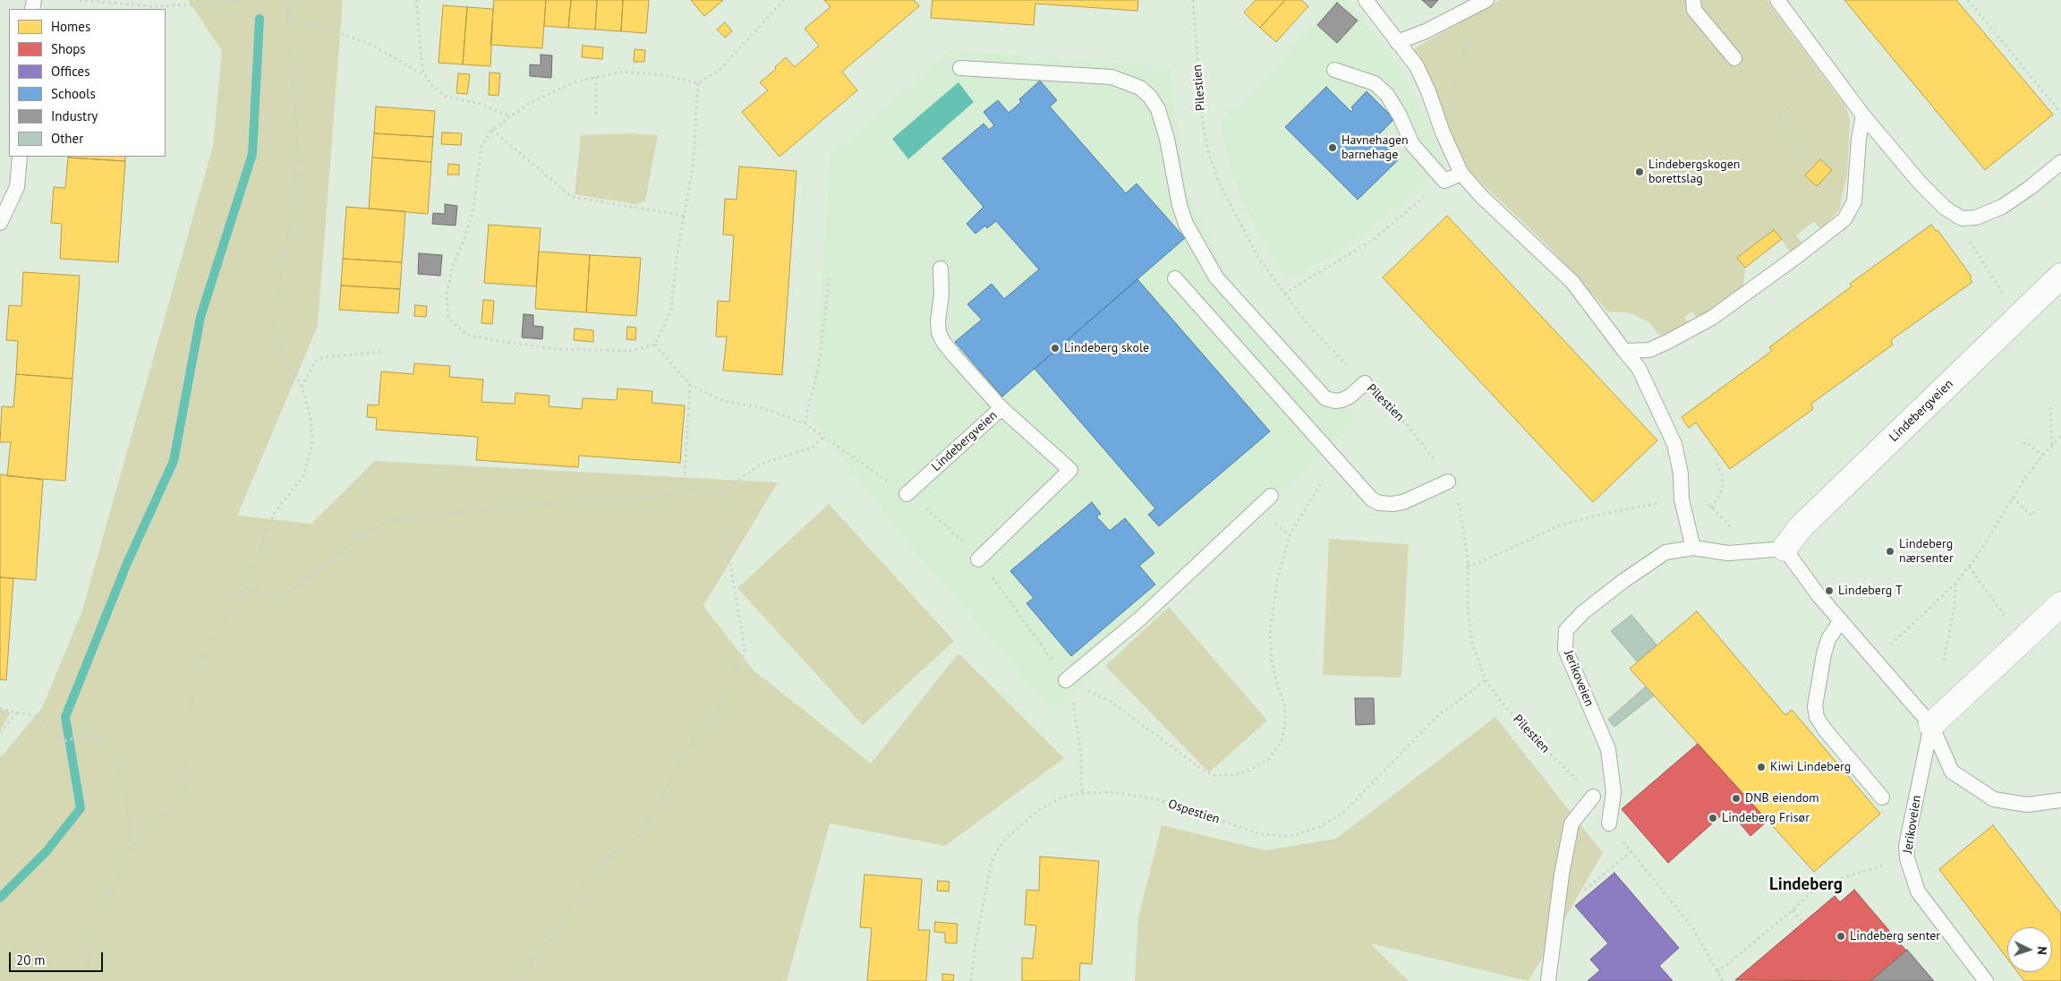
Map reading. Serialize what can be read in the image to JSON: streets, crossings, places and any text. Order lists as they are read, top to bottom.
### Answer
{
  "streets": {
    "street": ["Lindebergveien"],
    "lane": ["Jerikoveien"],
    "path": ["Pilestien", "Ospestien"]
  },
  "crossings": [
    ["Pilestien", "Ospestien"],
    ["Lindebergveien", "Jerikoveien"]
  ],
  "districts": ["Lindeberg"],
  "places": [
    "Havnehagen barnehage",
    "Lindebergskogen borettslag",
    "Lindeberg skole",
    "Lindeberg nærsenter",
    "Lindeberg T",
    "Kiwi Lindeberg",
    "DNB eiendom",
    "Lindeberg Frisør",
    "Lindeberg senter"
  ],
  "legend": [
    "Homes",
    "Shops",
    "Offices",
    "Schools",
    "Industry",
    "Other"
  ],
  "scale_bar": "20 m",
  "north": "right"
}
